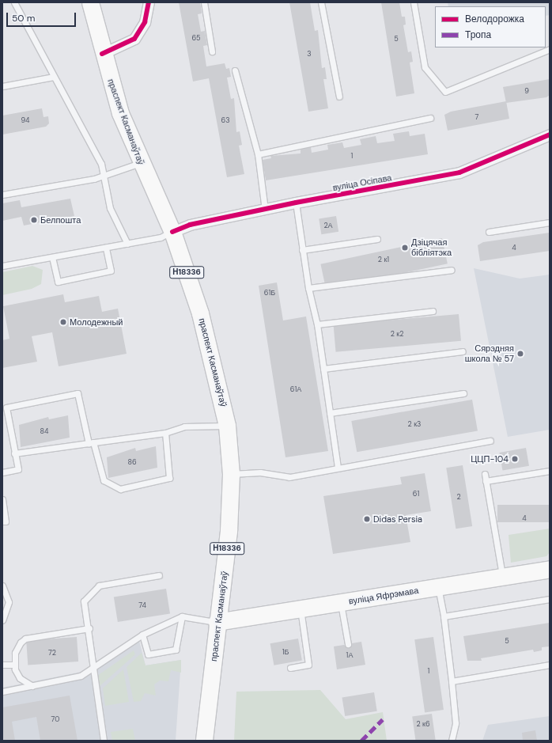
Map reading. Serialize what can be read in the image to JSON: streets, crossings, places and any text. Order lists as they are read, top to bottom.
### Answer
{
  "streets": {
    "main road": ["праспект Касманаўтаў", "Н18336", "вуліца Яфрэмава"],
    "street": ["вуліца Осіпава"]
  },
  "crossings": [
    ["праспект Касманаўтаў", "вуліца Осіпава"],
    ["праспект Касманаўтаў", "вуліца Яфрэмава"]
  ],
  "places": [
    "Белпошта",
    "Дзіцячая бібліятэка",
    "Молодежный",
    "Сярэдняя школа № 57",
    "ЦЦП-104",
    "Didas Persia"
  ],
  "house_numbers": [
    "65",
    "5",
    "3",
    "9",
    "7",
    "94",
    "63",
    "1",
    "2А",
    "4",
    "2 к1",
    "61Б",
    "2 к2",
    "61А",
    "2 к3",
    "84",
    "86",
    "61",
    "2",
    "4",
    "74",
    "5",
    "1Б",
    "72",
    "1А",
    "1",
    "70",
    "2 к6"
  ],
  "legend": ["Велодорожка", "Тропа"],
  "scale_bar": "50 m"
}
